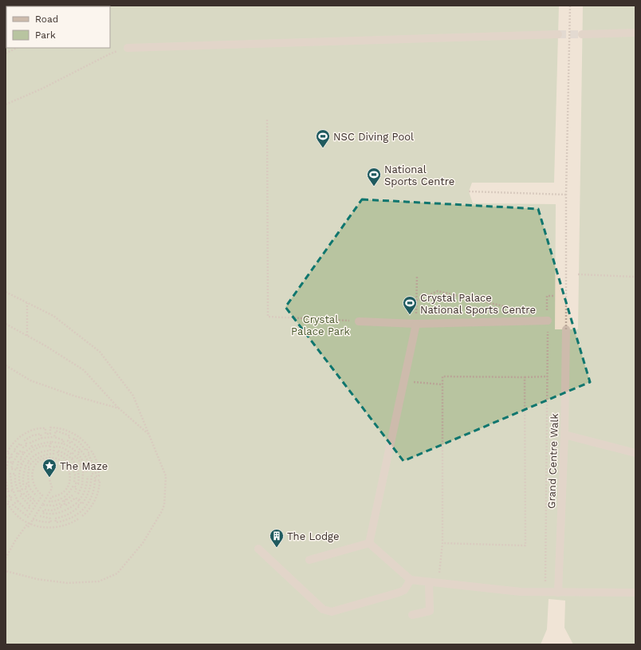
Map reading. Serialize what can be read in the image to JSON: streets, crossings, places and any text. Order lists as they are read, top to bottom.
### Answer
{
  "streets": {
    "lane": ["Grand Centre Walk"]
  },
  "parks": ["Crystal Palace Park"],
  "places": {
    "sports": ["NSC Diving Pool", "National Sports Centre", "Crystal Palace National Sports Centre"],
    "place": ["The Maze"],
    "building": ["The Lodge"]
  },
  "legend": ["Road", "Park"]
}
